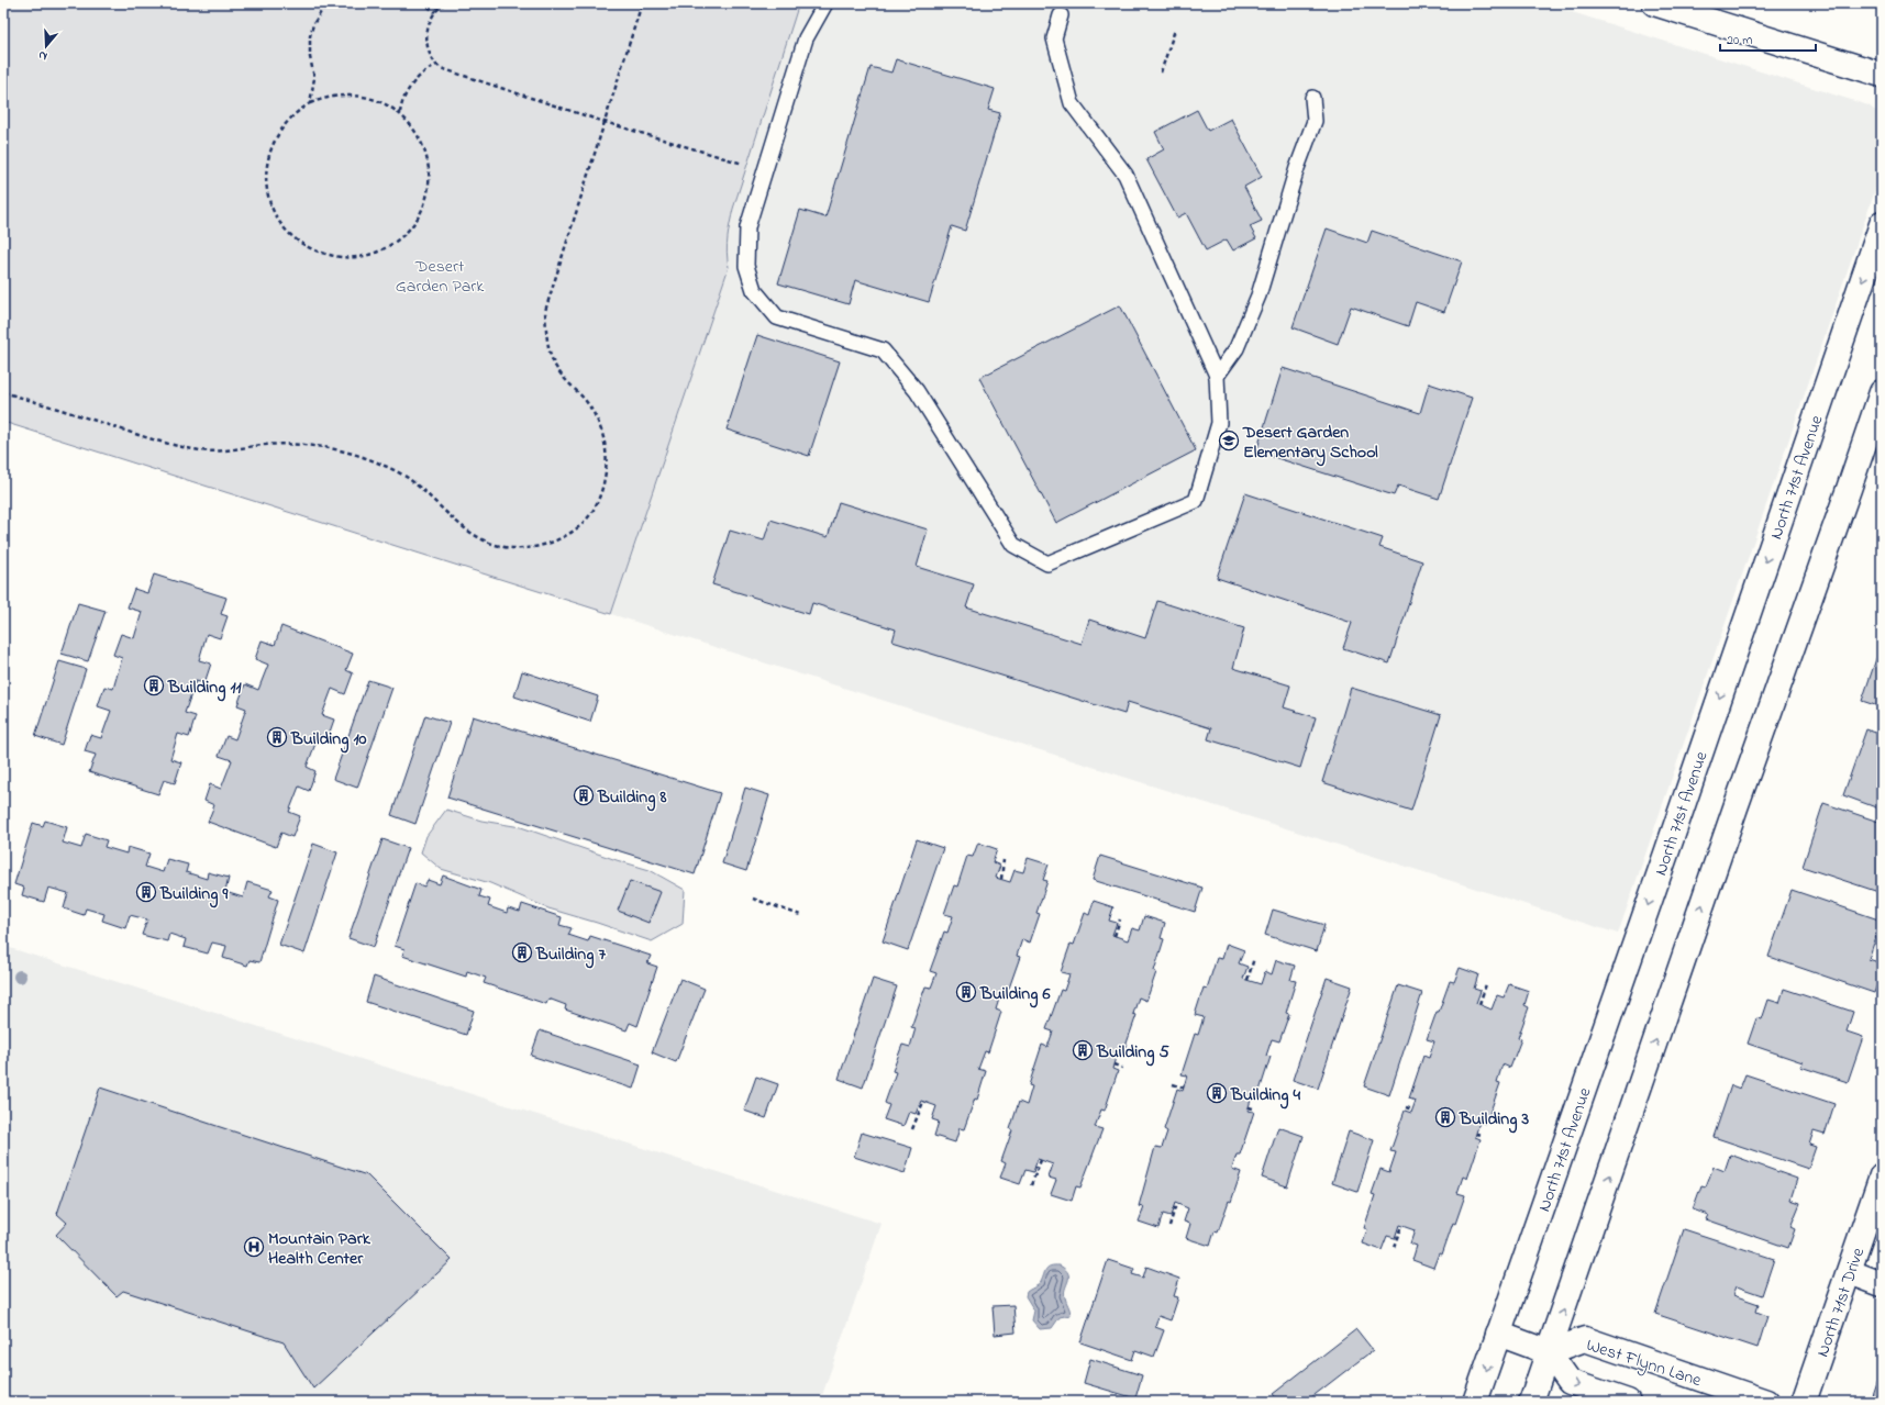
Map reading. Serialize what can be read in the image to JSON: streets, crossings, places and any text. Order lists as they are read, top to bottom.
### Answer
{
  "streets": {
    "street": ["North 71st Avenue", "North 71st Drive", "West Flynn Lane"]
  },
  "parks": ["Desert Garden Park"],
  "places": {
    "school or university": ["Desert Garden Elementary School"],
    "building": [
      "Building 11",
      "Building 10",
      "Building 8",
      "Building 9",
      "Building 7",
      "Building 6",
      "Building 5",
      "Building 4",
      "Building 3"
    ],
    "hospital": ["Mountain Park Health Center"]
  },
  "scale_bar": "20 m",
  "north": "bottom"
}
